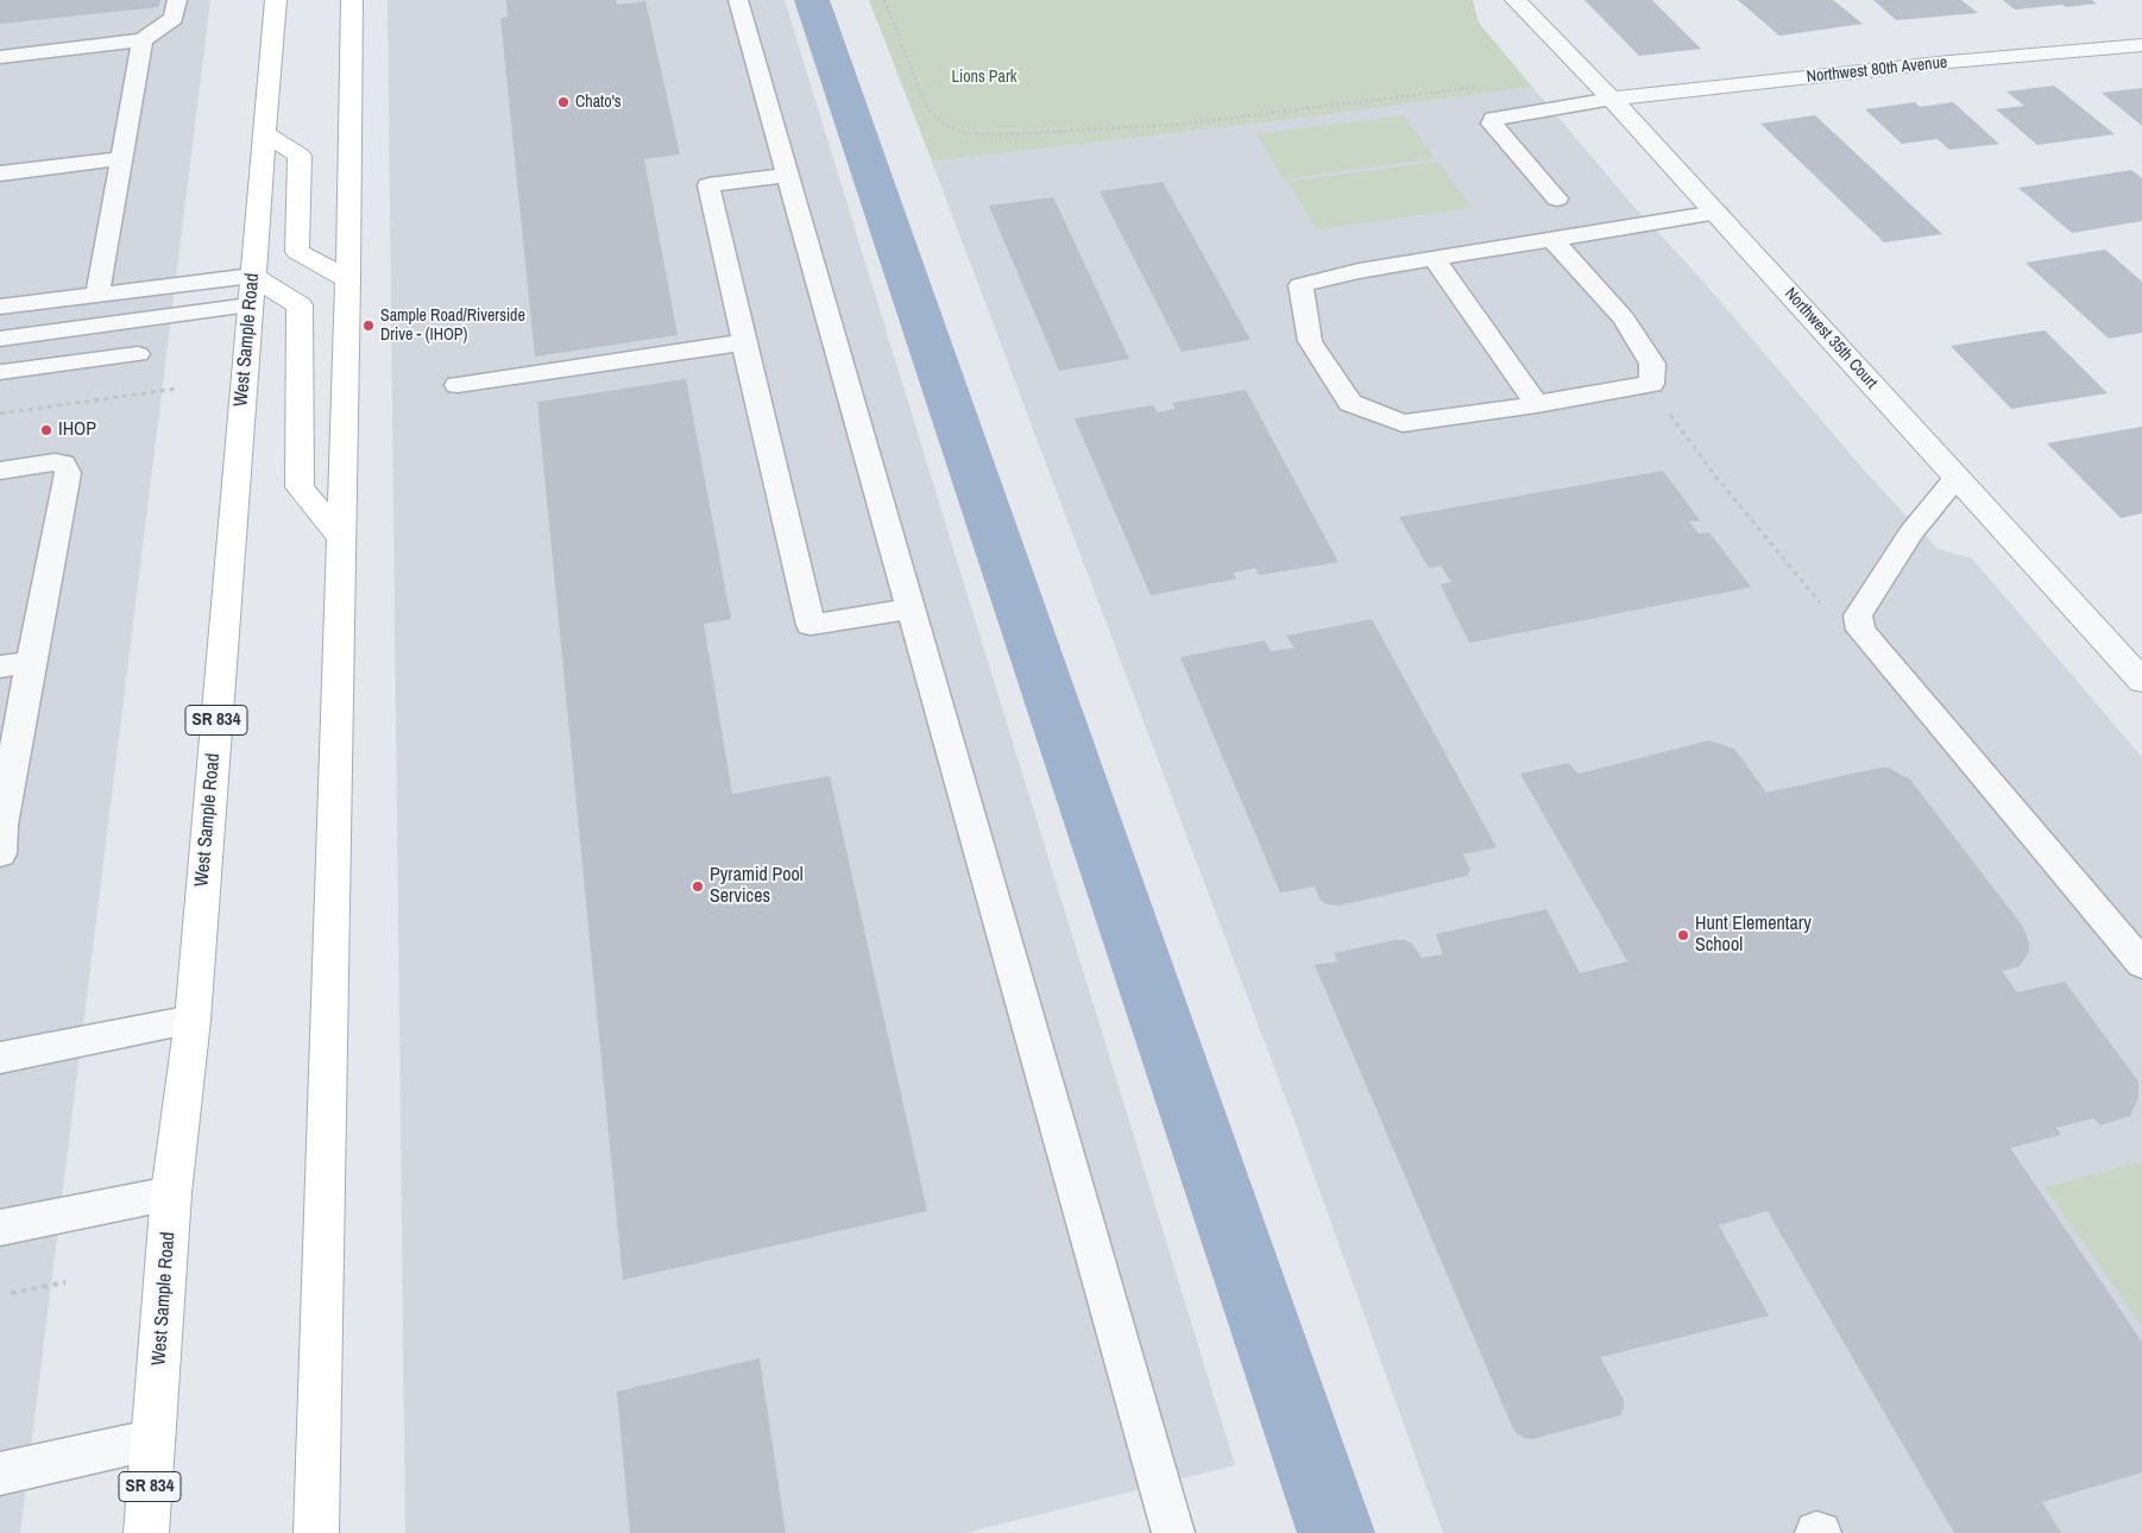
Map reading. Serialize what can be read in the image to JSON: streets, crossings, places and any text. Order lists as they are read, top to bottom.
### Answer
{
  "streets": {
    "main road": ["West Sample Road", "SR 834"],
    "street": ["Northwest 80th Avenue", "Northwest 35th Court"]
  },
  "crossings": [
    ["Northwest 80th Avenue", "Northwest 35th Court"]
  ],
  "parks": ["Lions Park"],
  "places": [
    "Chato's",
    "Sample Road/Riverside Drive - (IHOP)",
    "IHOP",
    "Pyramid Pool Services",
    "Hunt Elementary School"
  ]
}
